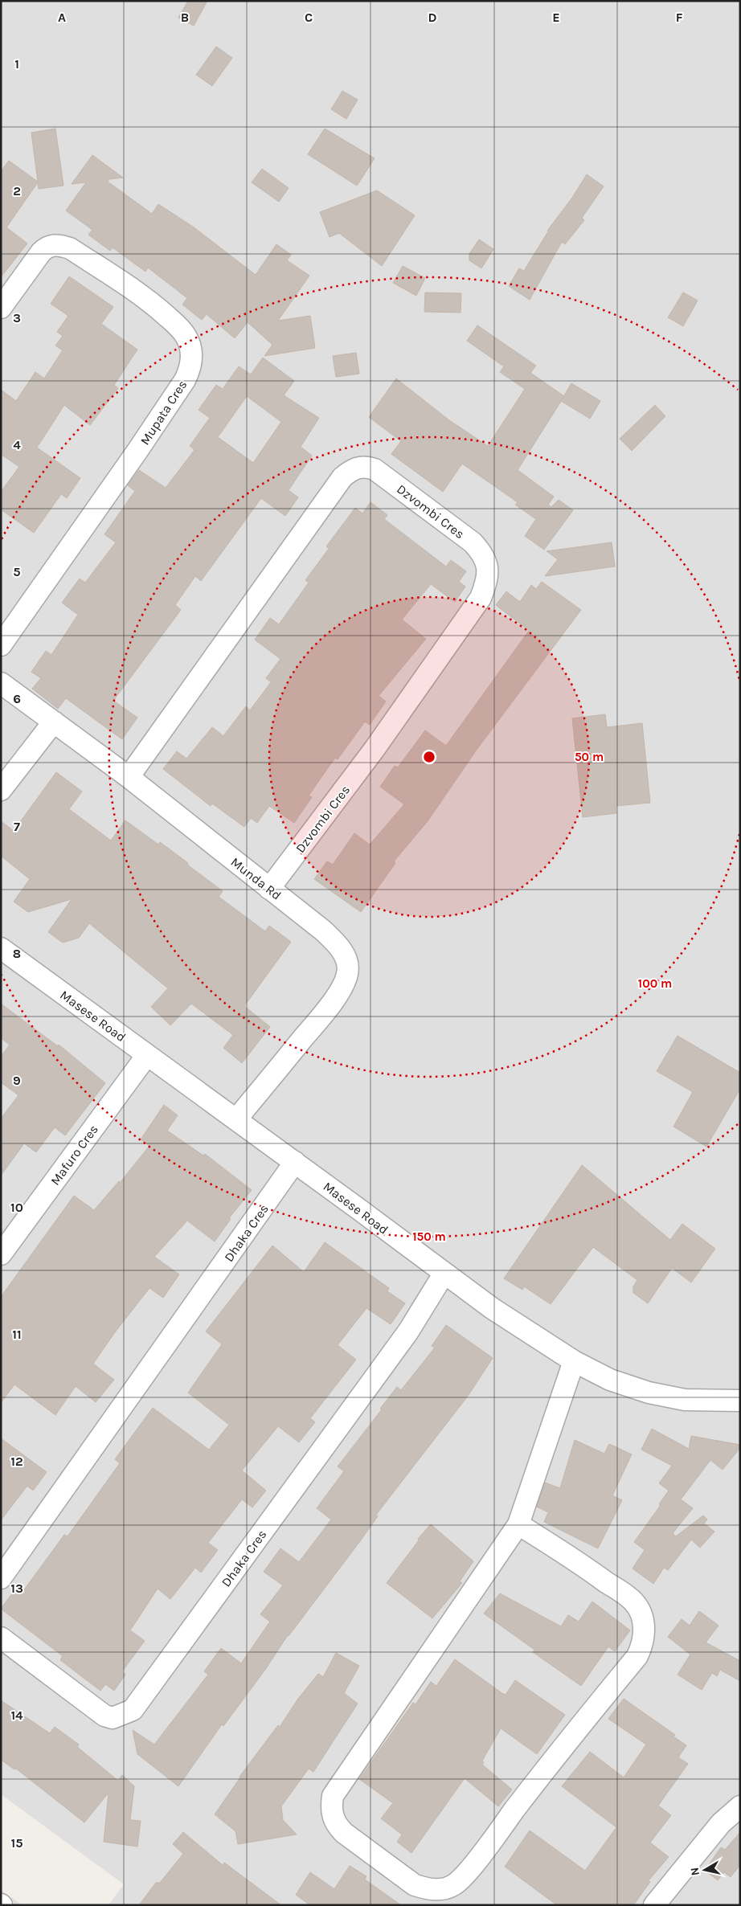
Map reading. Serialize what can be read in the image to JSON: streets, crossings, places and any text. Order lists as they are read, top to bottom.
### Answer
{
  "streets": {
    "street": [
      "Mupata Cres",
      "Dzvombi Cres",
      "Munda Rd",
      "Masese Road",
      "Mafuro Cres",
      "Dhaka Cres"
    ]
  },
  "crossings": [
    ["Dzvombi Cres", "Munda Rd"],
    ["Munda Rd", "Masese Road"],
    ["Masese Road", "Mafuro Cres"],
    ["Masese Road", "Dhaka Cres"]
  ],
  "north": "left",
  "grid": {
    "columns": [
      "A",
      "B",
      "C",
      "D",
      "E",
      "F"
    ],
    "rows": [
      "1",
      "2",
      "3",
      "4",
      "5",
      "6",
      "7",
      "8",
      "9",
      "10",
      "11",
      "12",
      "13",
      "14",
      "15"
    ]
  },
  "rings": ["50 m", "100 m", "150 m"]
}
